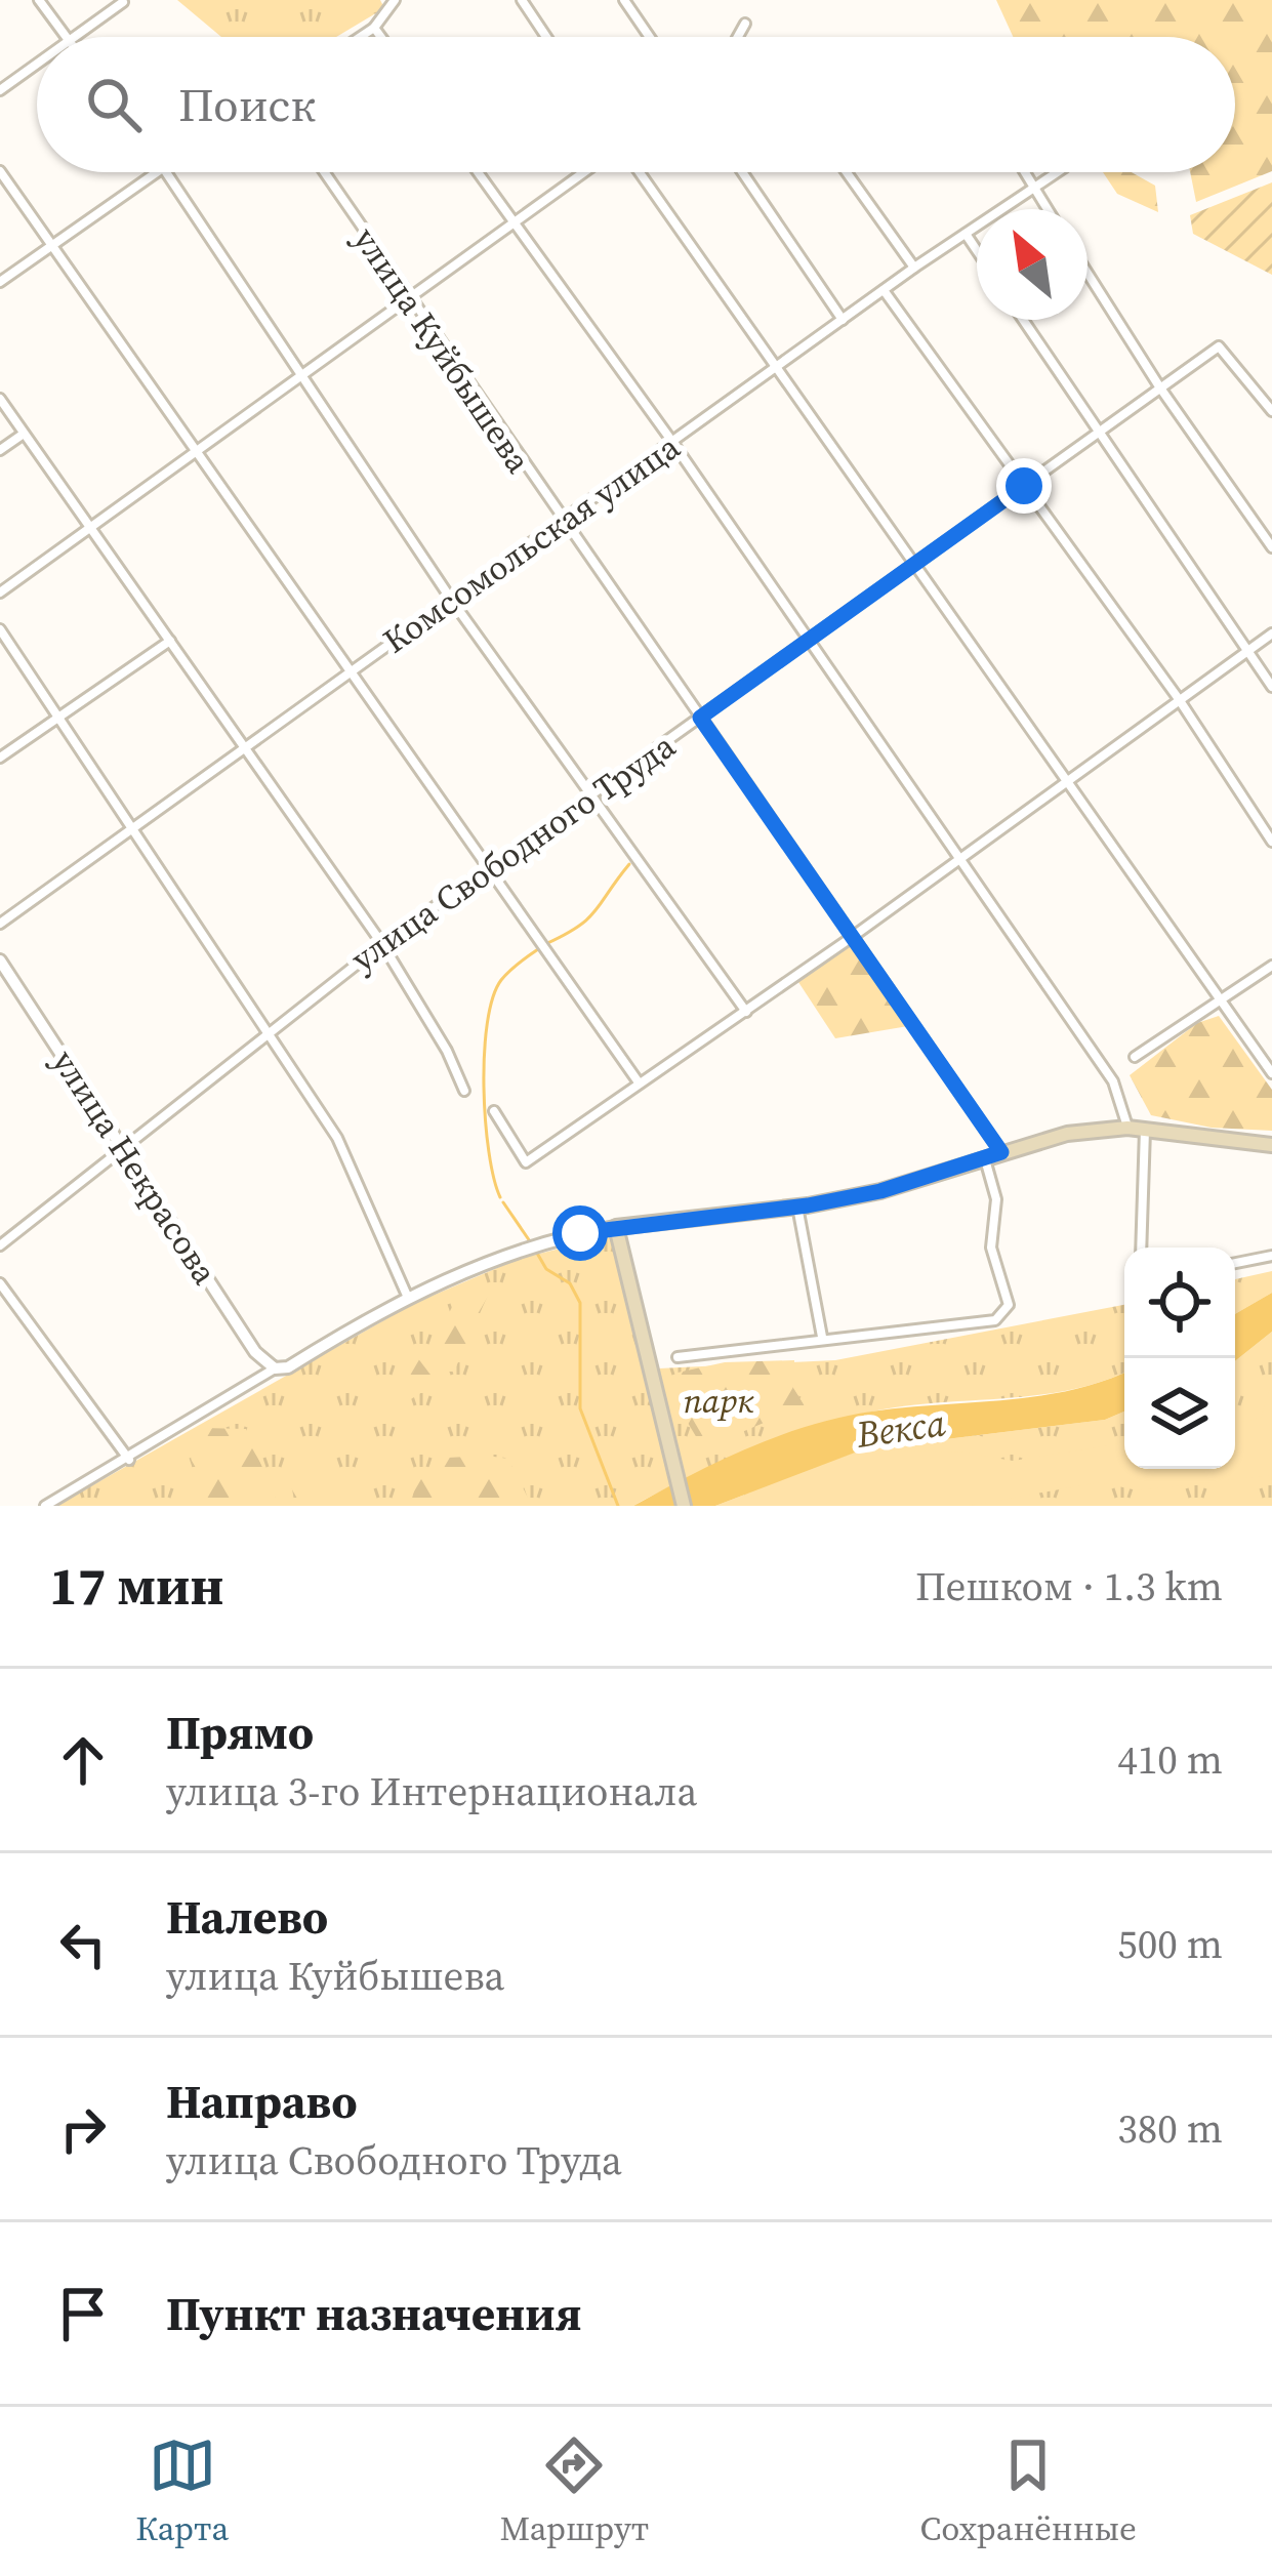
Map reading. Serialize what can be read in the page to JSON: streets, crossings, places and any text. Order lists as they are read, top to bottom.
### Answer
{
  "streets": {
    "street": [
      "улица Куйбышева",
      "Комсомольская улица",
      "улица Свободного Труда",
      "улица Некрасова"
    ]
  },
  "crossings": [
    ["улица Куйбышева", "Комсомольская улица"],
    ["улица Куйбышева", "улица Свободного Труда"],
    ["улица Свободного Труда", "улица Некрасова"]
  ],
  "water": ["Векса"],
  "parks": ["парк"],
  "north": "top left",
  "page": {
    "search": "Поиск",
    "heading": ["17 мин", "Пешком · 1.3 km"],
    "list": [
      ["Прямо", "улица 3-го Интернационала", "410 m"],
      ["Налево", "улица Куйбышева", "500 m"],
      ["Направо", "улица Свободного Труда", "380 m"],
      "Пункт назначения"
    ],
    "nav": ["Карта", "Маршрут", "Сохранённые"]
  }
}
